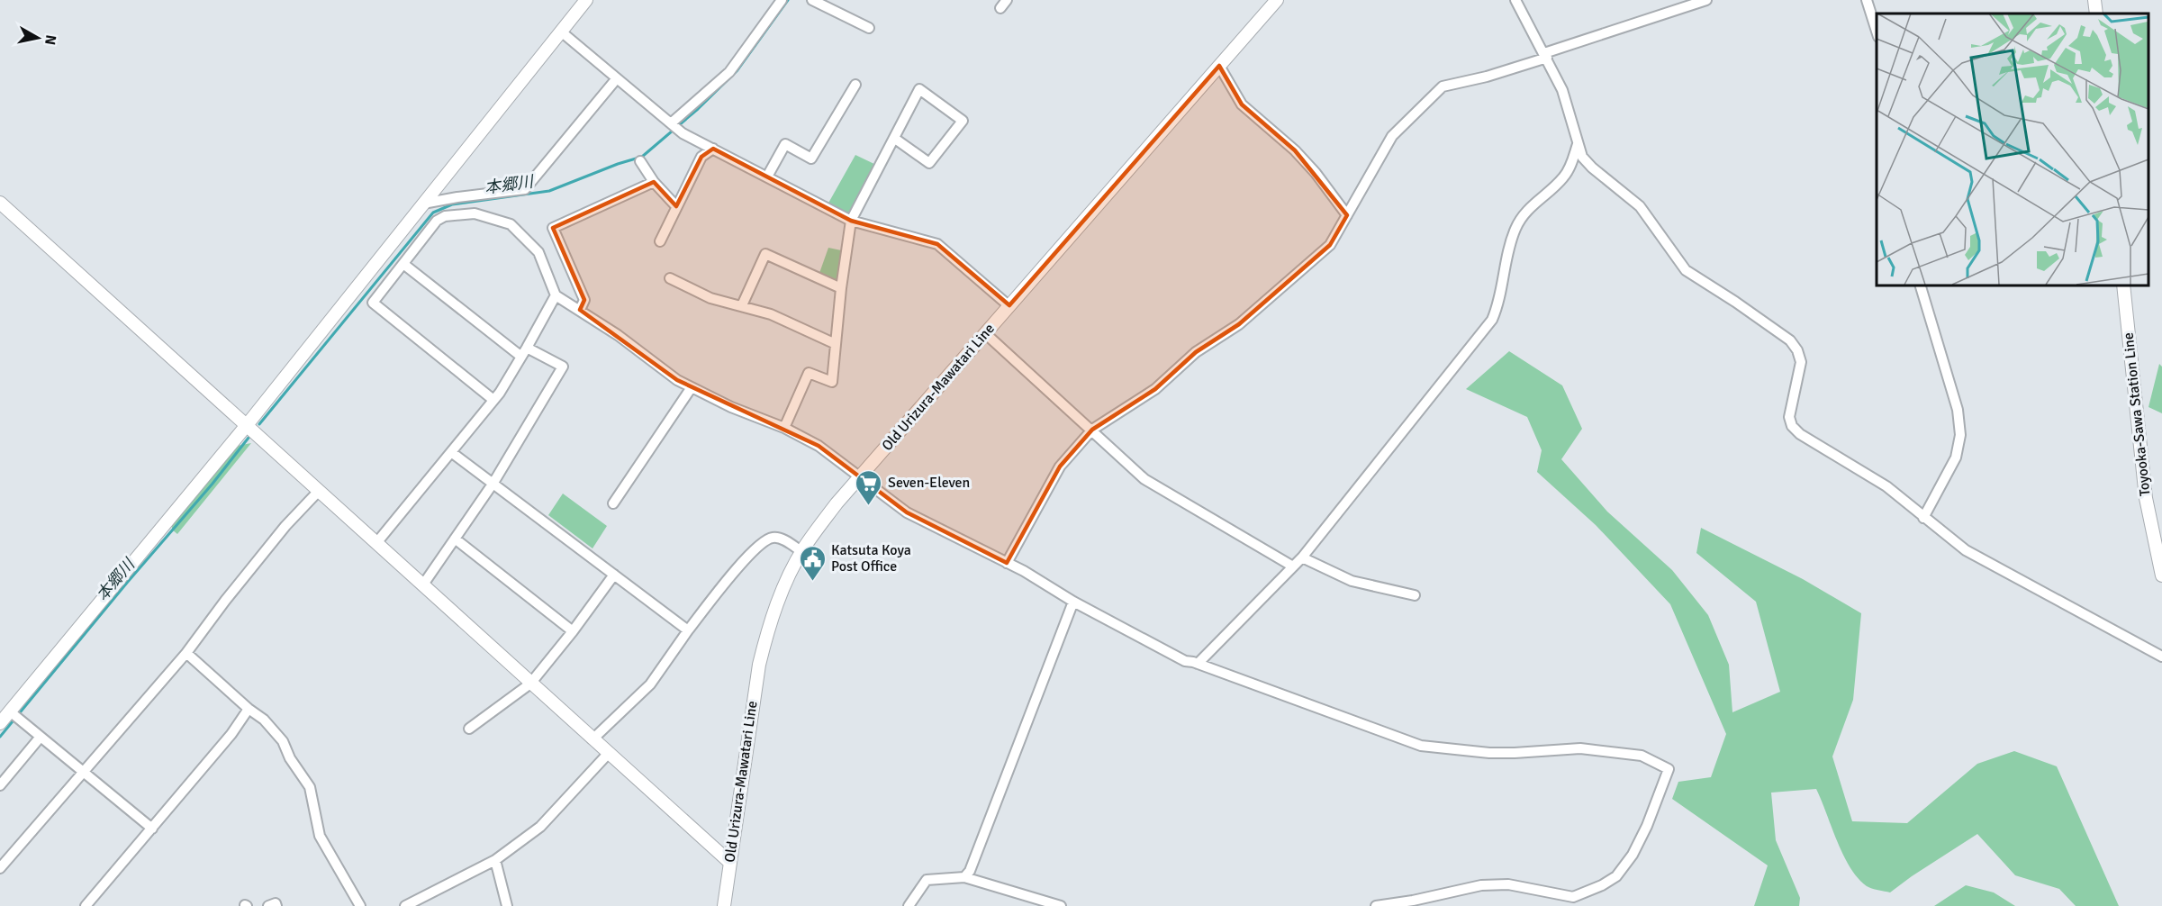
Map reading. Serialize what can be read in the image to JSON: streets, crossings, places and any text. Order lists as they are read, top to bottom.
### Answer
{
  "streets": {
    "street": ["Old Urizura-Mawatari Line", "Toyooka-Sawa Station Line"]
  },
  "water": ["本郷川"],
  "places": {
    "supermarket": ["Seven-Eleven"],
    "public building": ["Katsuta Koya Post Office"]
  },
  "north": "right"
}
